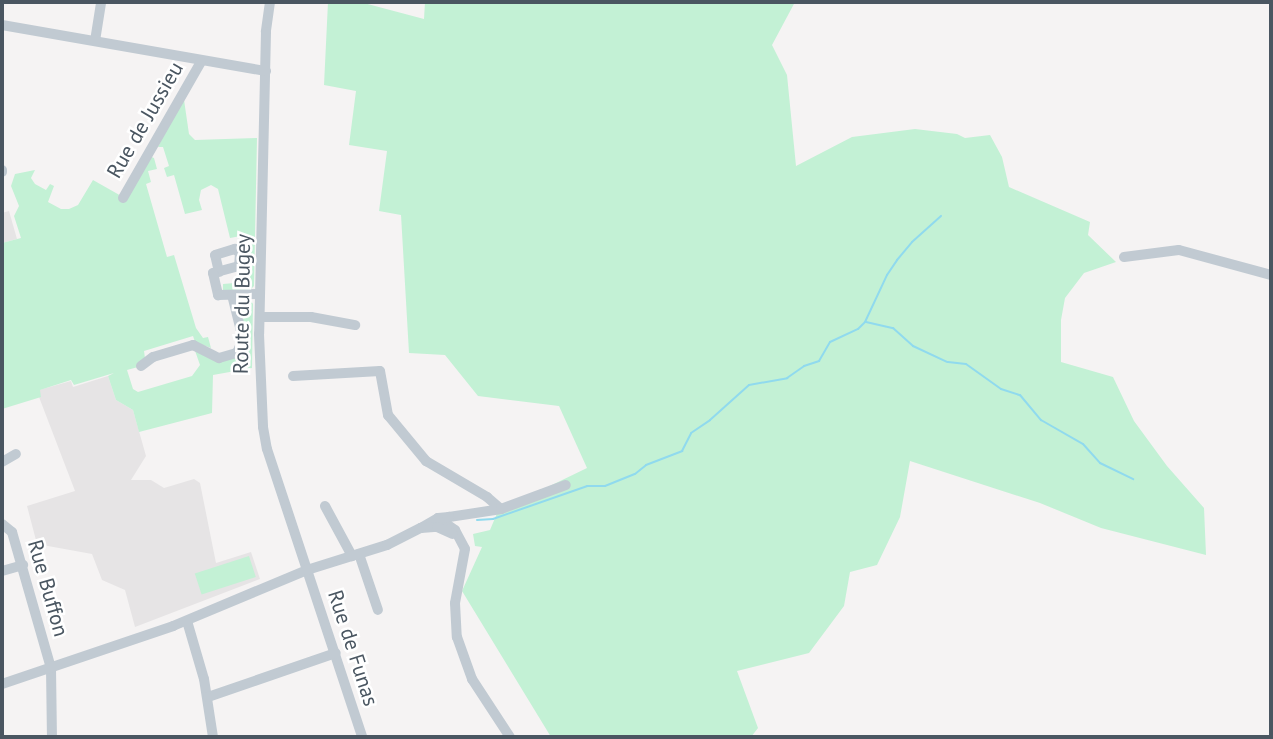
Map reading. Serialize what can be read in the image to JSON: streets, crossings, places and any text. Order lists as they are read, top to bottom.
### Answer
{
  "streets": {
    "street": [
      "Rue de Jussieu",
      "Route du Bugey",
      "Rue Buffon",
      "Rue de Funas"
    ]
  },
  "crossings": [
    ["Route du Bugey", "Rue de Funas"]
  ]
}
